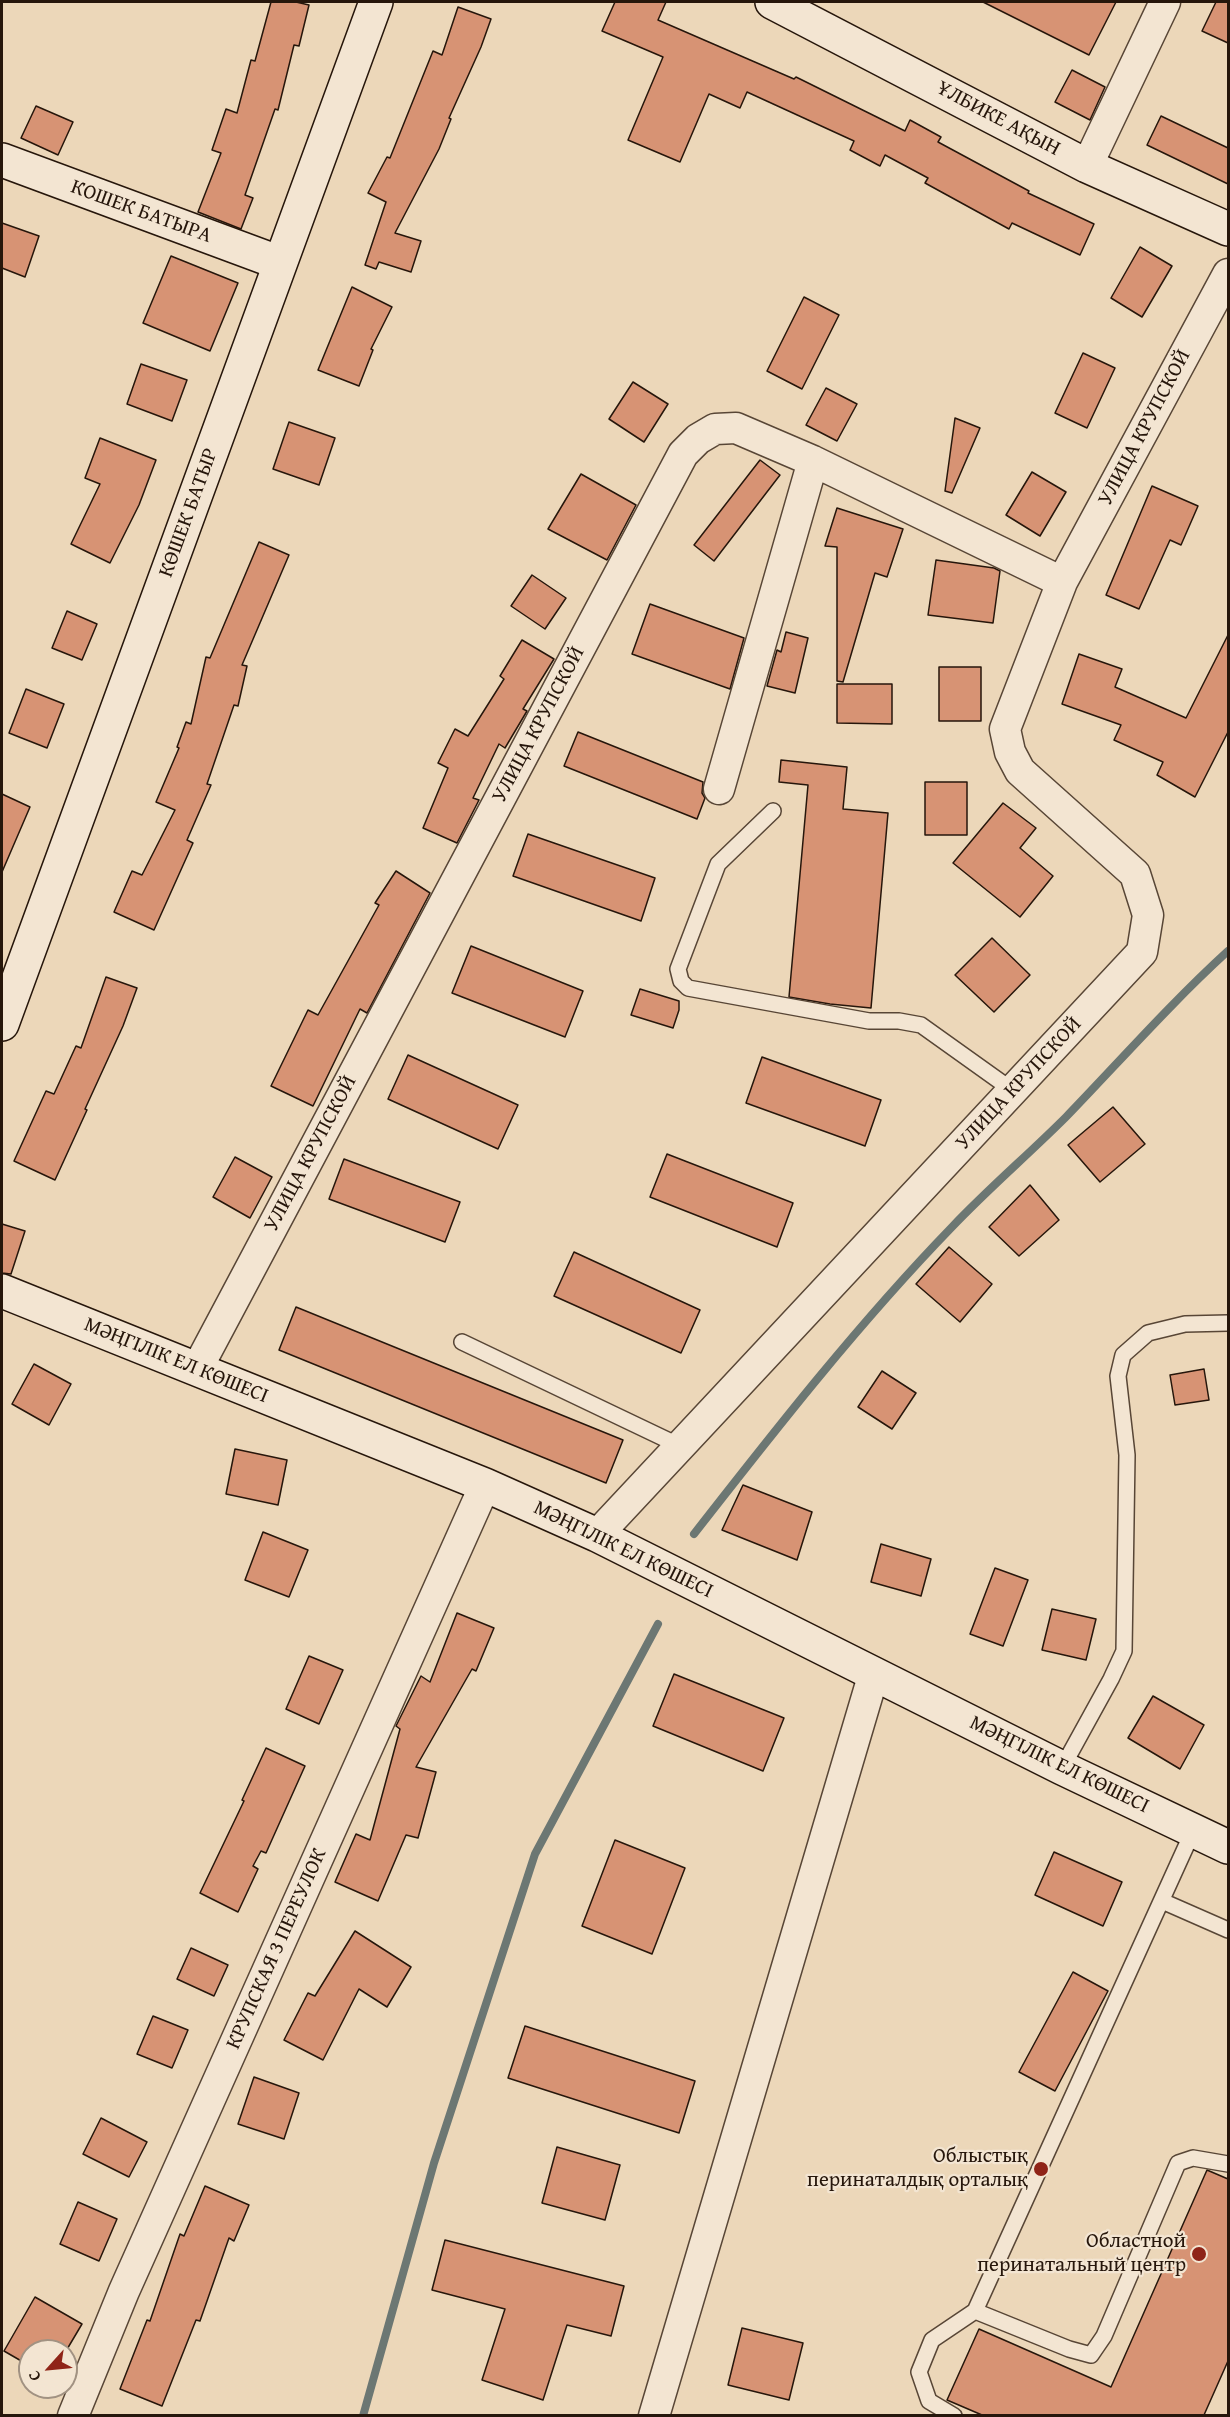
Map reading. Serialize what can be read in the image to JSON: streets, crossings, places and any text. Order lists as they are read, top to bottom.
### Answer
{
  "streets": {
    "street": [
      "ҰЛБИКЕ АҚЫН",
      "КОШЕК БАТЫРА",
      "УЛИЦА КРУПСКОЙ",
      "КӨШЕК БАТЫР",
      "МӘҢГІЛІК ЕЛ КӨШЕСІ",
      "КРУПСКАЯ 3 ПЕРЕУЛОК"
    ]
  },
  "crossings": [
    ["КОШЕК БАТЫРА", "КӨШЕК БАТЫР"],
    ["УЛИЦА КРУПСКОЙ", "МӘҢГІЛІК ЕЛ КӨШЕСІ"],
    ["МӘҢГІЛІК ЕЛ КӨШЕСІ", "КРУПСКАЯ 3 ПЕРЕУЛОК"]
  ],
  "places": ["Облыстық перинаталдық орталық", "Областной перинатальный центр"],
  "north": "bottom left"
}
